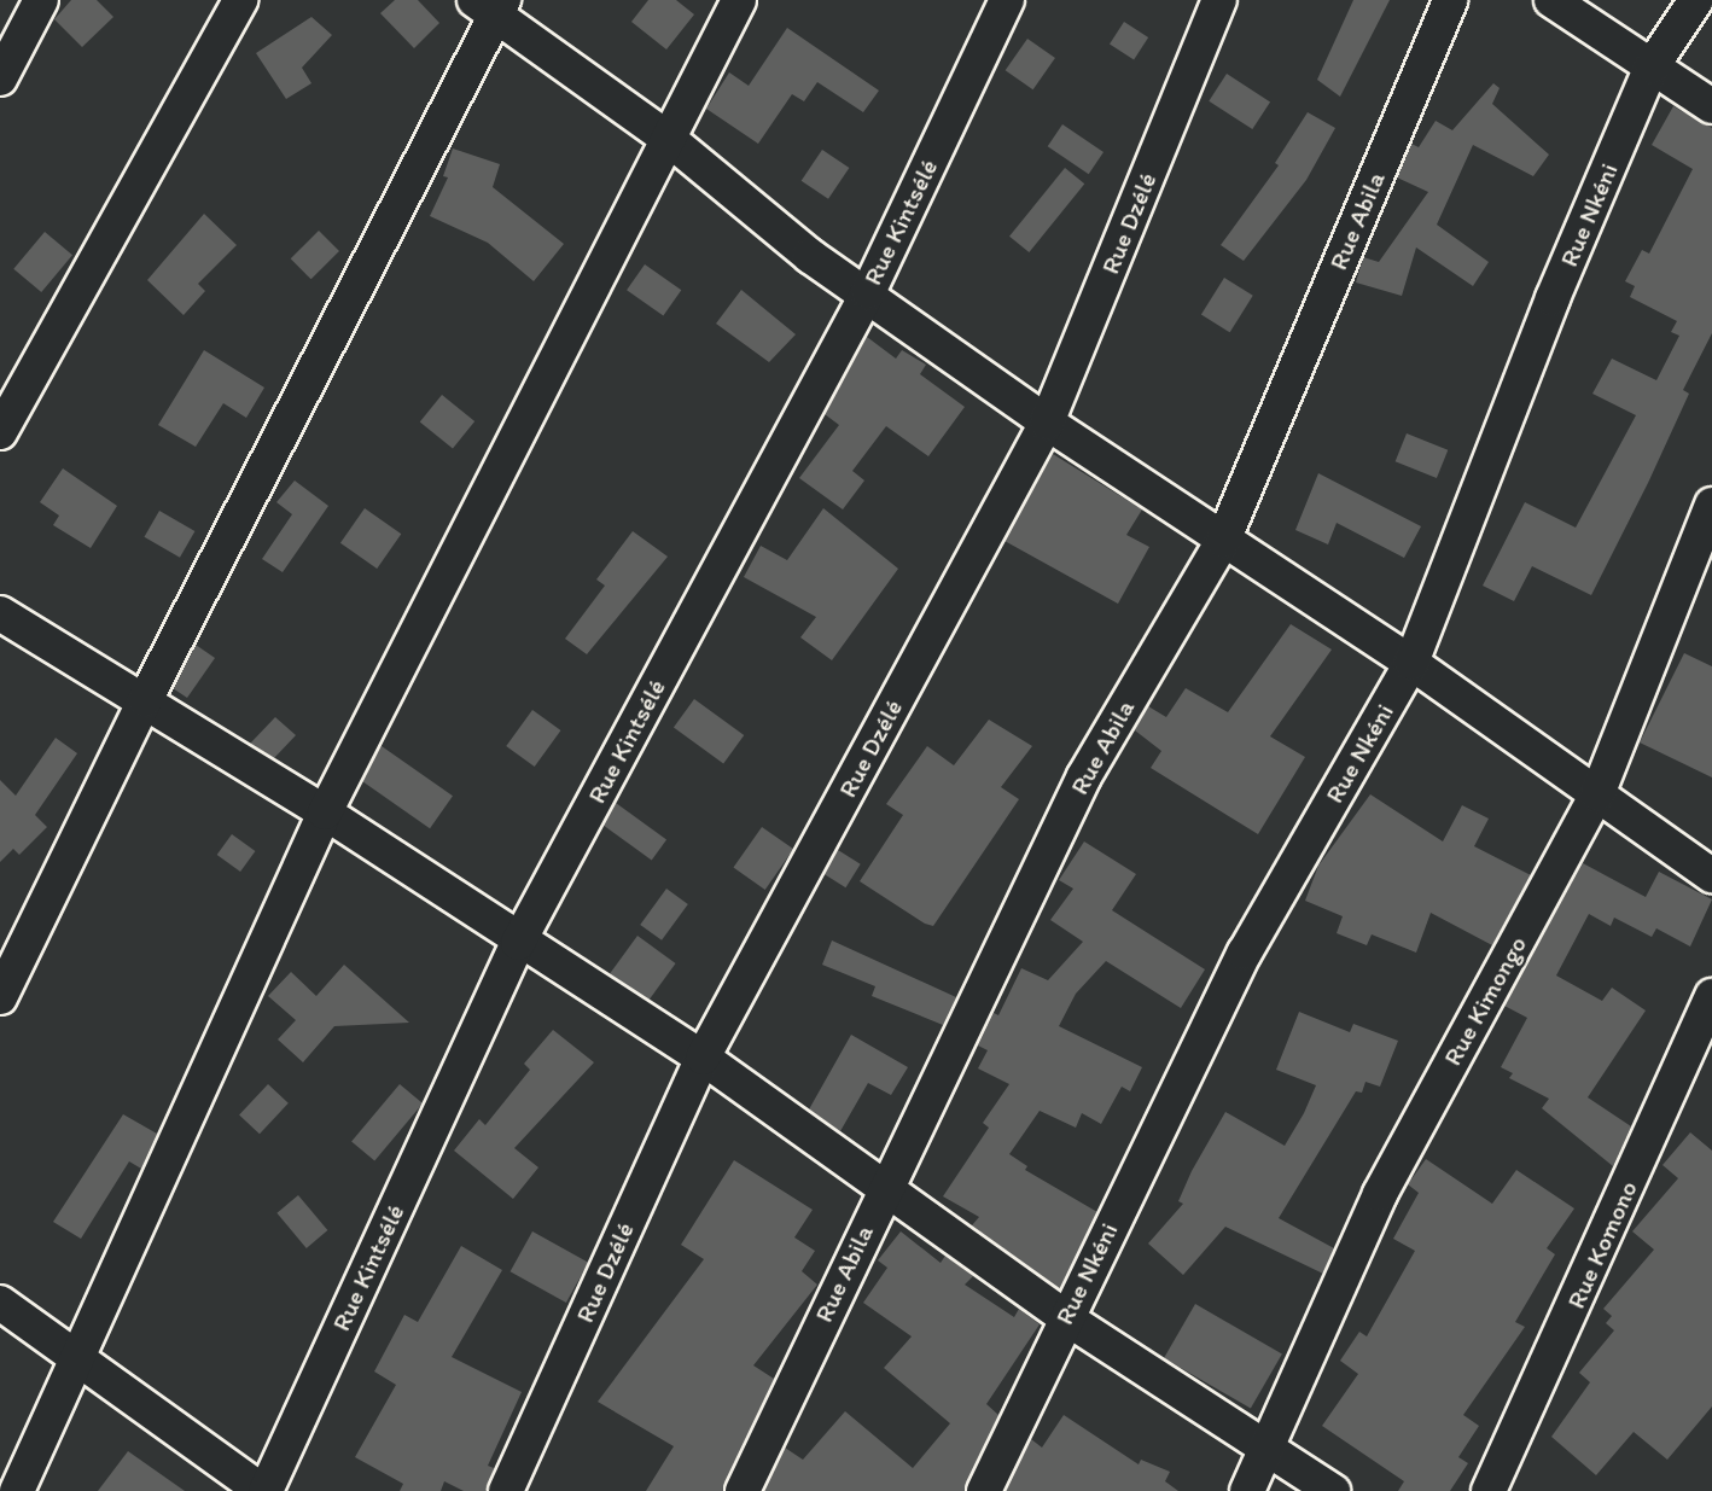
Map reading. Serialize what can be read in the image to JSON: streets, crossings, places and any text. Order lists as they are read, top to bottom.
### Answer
{
  "streets": {
    "street": [
      "Rue Nkéni",
      "Rue Abila",
      "Rue Kintsélé",
      "Rue Dzélé",
      "Rue Kimongo",
      "Rue Komono"
    ]
  }
}
